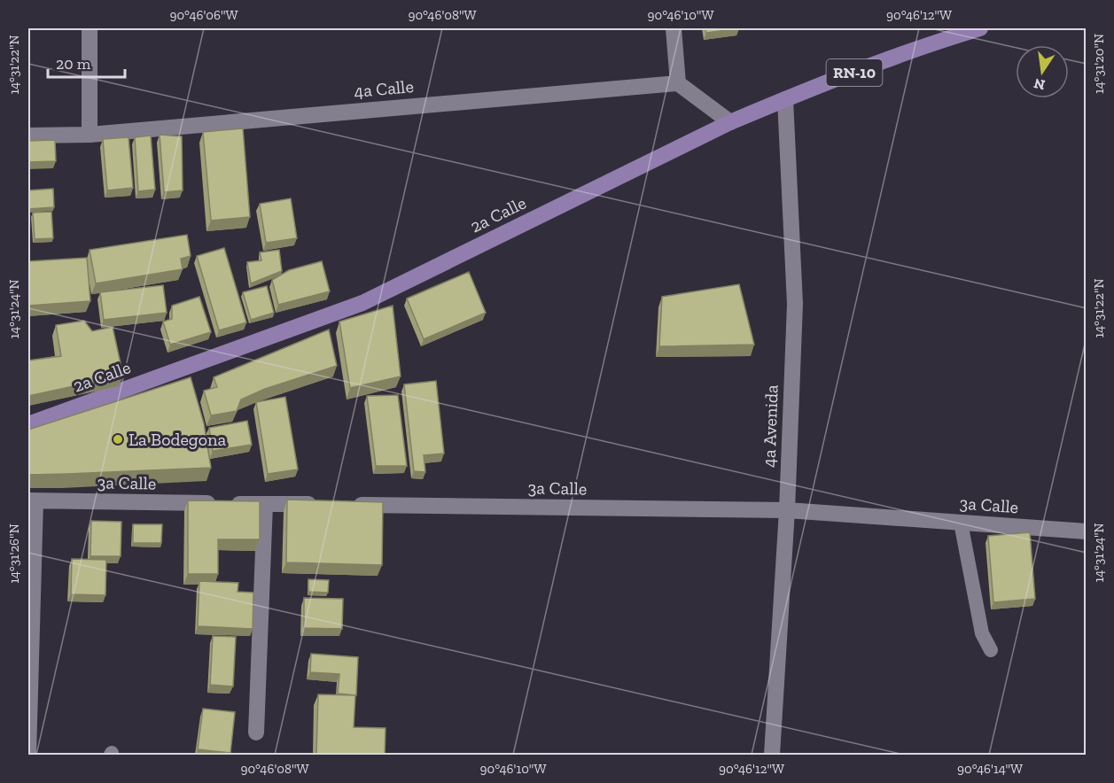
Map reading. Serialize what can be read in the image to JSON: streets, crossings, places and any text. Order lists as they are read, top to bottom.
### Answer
{
  "streets": {
    "main road": ["RN-10", "2a Calle"],
    "street": ["4a Calle", "4a Avenida", "3a Calle"]
  },
  "crossings": [
    ["2a Calle", "4a Avenida"],
    ["4a Avenida", "3a Calle"]
  ],
  "places": ["La Bodegona"],
  "scale_bar": "20 m",
  "north": "bottom",
  "coordinates": [
    "90°46'06\"W",
    "90°46'08\"W",
    "90°46'10\"W",
    "90°46'12\"W",
    "14°31'20\"N",
    "14°31'22\"N",
    "14°31'24\"N",
    "14°31'26\"N",
    "90°46'14\"W"
  ]
}
